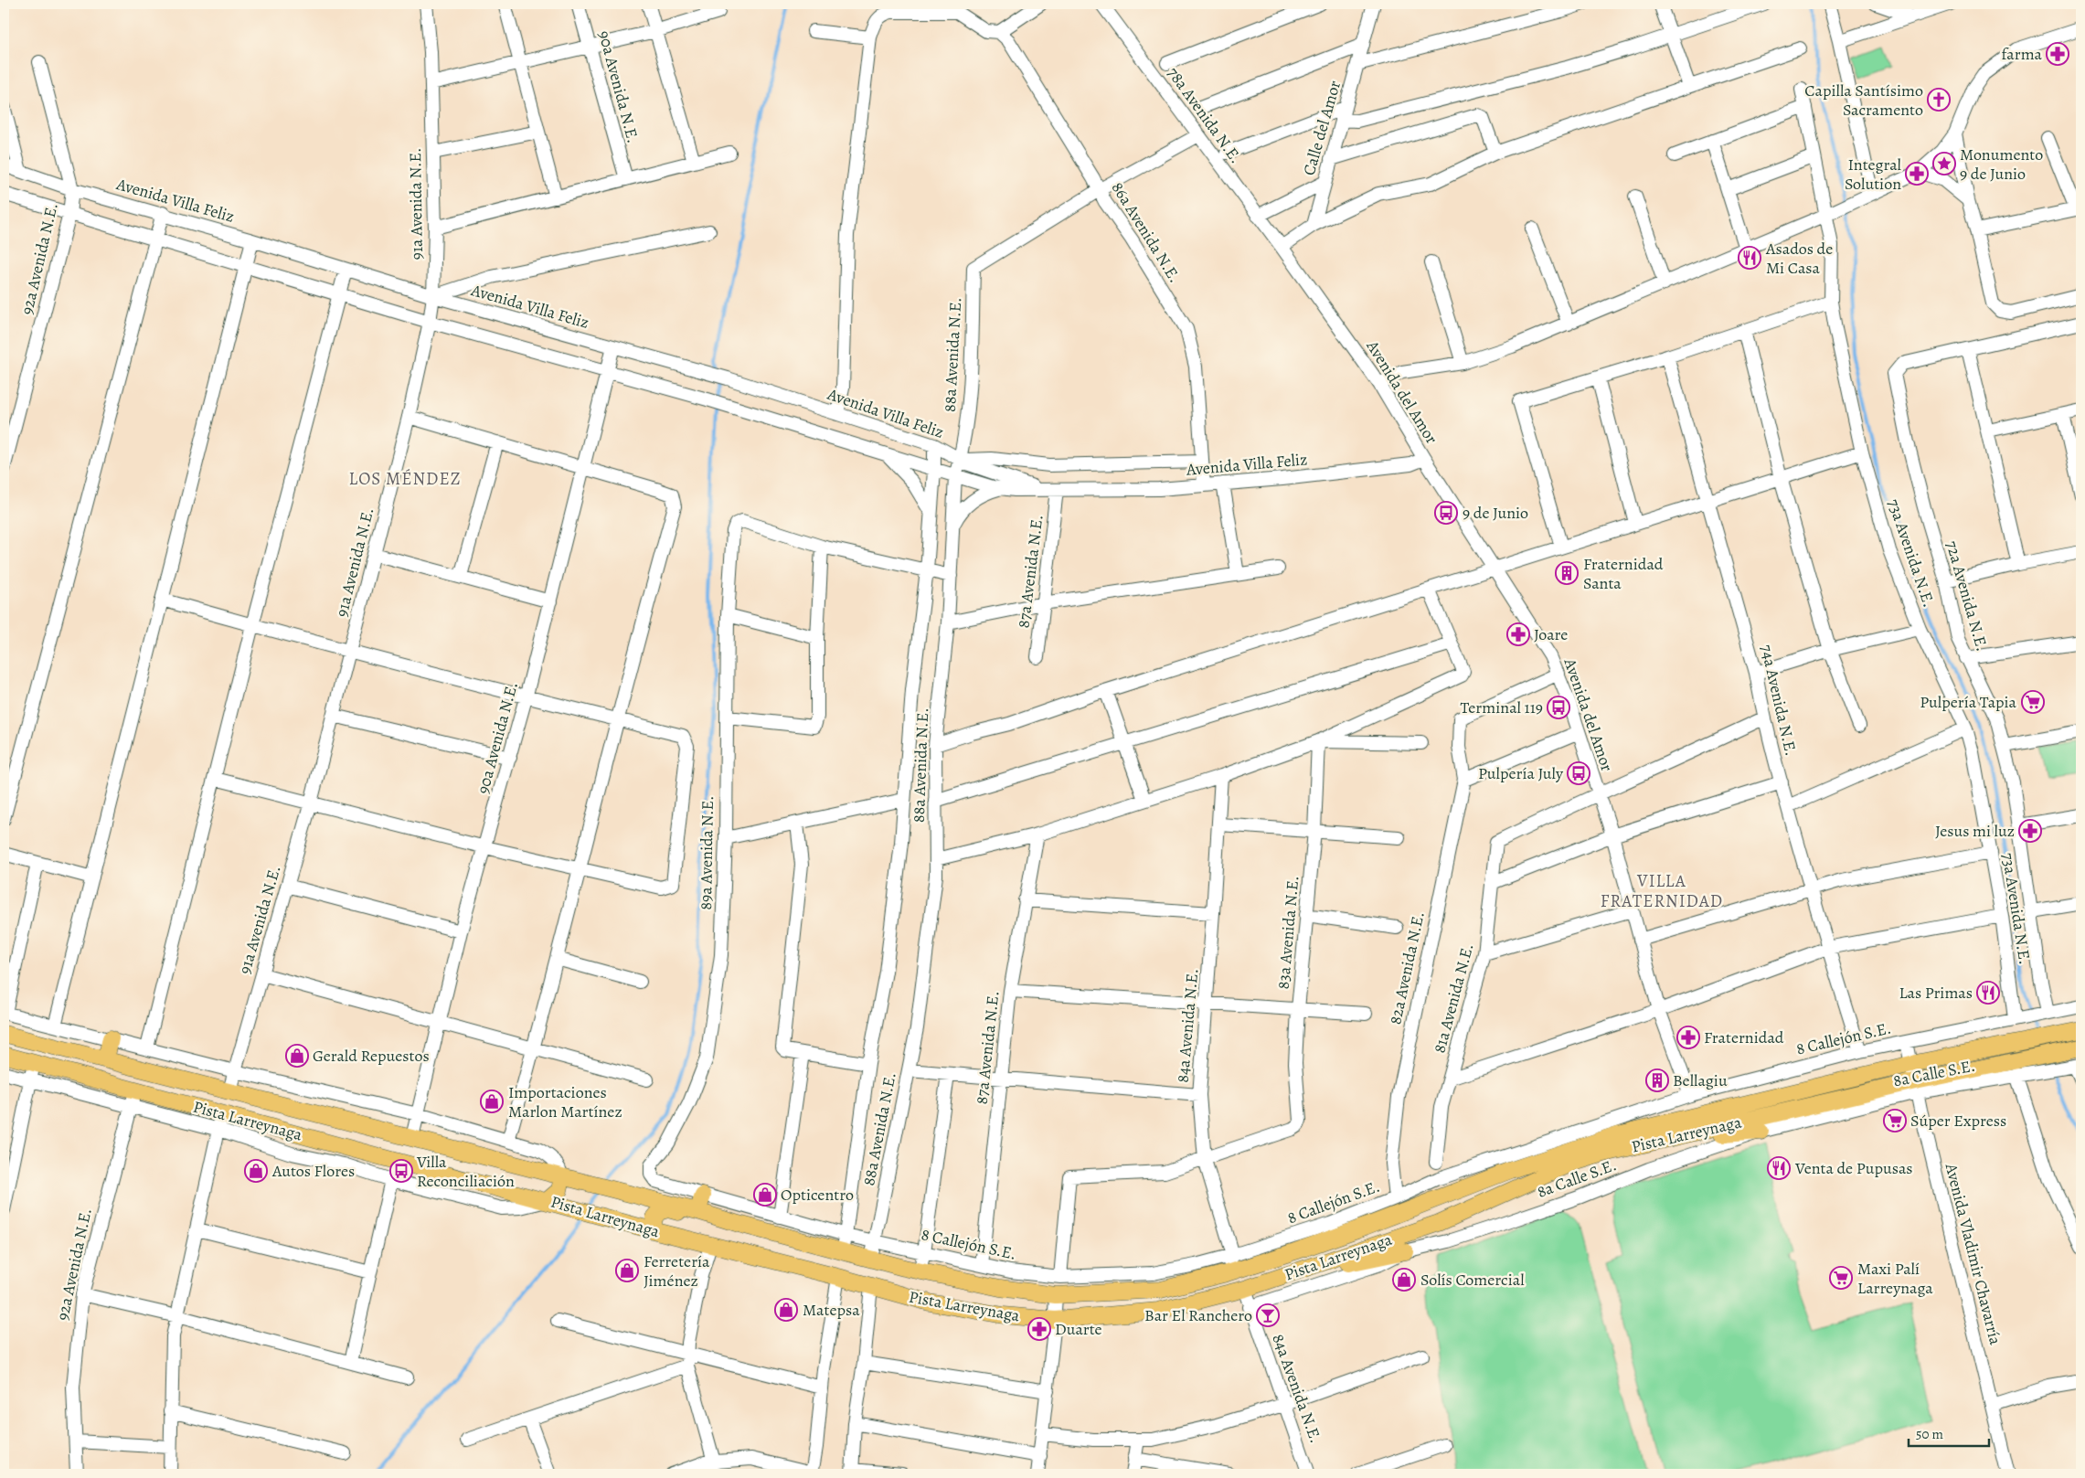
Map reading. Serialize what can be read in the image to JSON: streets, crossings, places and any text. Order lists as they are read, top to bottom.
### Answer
{
  "streets": {
    "main road": ["Pista Larreynaga"],
    "street": [
      "90a Avenida N.E.",
      "78a Avenida N.E.",
      "Calle del Amor",
      "Avenida Villa Feliz",
      "91a Avenida N.E.",
      "86a Avenida N.E.",
      "92a Avenida N.E.",
      "88a Avenida N.E.",
      "Avenida del Amor",
      "73a Avenida N.E.",
      "87a Avenida N.E.",
      "72a Avenida N.E.",
      "74a Avenida N.E.",
      "89a Avenida N.E.",
      "83a Avenida N.E.",
      "82a Avenida N.E.",
      "81a Avenida N.E.",
      "84a Avenida N.E.",
      "8 Callejón S.E.",
      "8a Calle S.E.",
      "Avenida Vladimir Chavarría"
    ]
  },
  "crossings": [
    ["90a Avenida N.E.", "Avenida Villa Feliz"],
    ["90a Avenida N.E.", "Pista Larreynaga"],
    ["78a Avenida N.E.", "Avenida del Amor"],
    ["Avenida Villa Feliz", "91a Avenida N.E."],
    ["Avenida Villa Feliz", "86a Avenida N.E."],
    ["Avenida Villa Feliz", "92a Avenida N.E."],
    ["Avenida Villa Feliz", "88a Avenida N.E."],
    ["Avenida Villa Feliz", "Avenida del Amor"],
    ["Avenida Villa Feliz", "87a Avenida N.E."],
    ["91a Avenida N.E.", "Pista Larreynaga"],
    ["86a Avenida N.E.", "88a Avenida N.E."],
    ["92a Avenida N.E.", "Pista Larreynaga"],
    ["88a Avenida N.E.", "8 Callejón S.E."],
    ["88a Avenida N.E.", "Pista Larreynaga"],
    ["Avenida del Amor", "82a Avenida N.E."],
    ["Avenida del Amor", "81a Avenida N.E."],
    ["Avenida del Amor", "8 Callejón S.E."],
    ["73a Avenida N.E.", "8 Callejón S.E."],
    ["87a Avenida N.E.", "8 Callejón S.E."],
    ["72a Avenida N.E.", "8 Callejón S.E."],
    ["74a Avenida N.E.", "8 Callejón S.E."],
    ["89a Avenida N.E.", "8 Callejón S.E."],
    ["83a Avenida N.E.", "84a Avenida N.E."],
    ["82a Avenida N.E.", "8 Callejón S.E."],
    ["84a Avenida N.E.", "8 Callejón S.E."],
    ["84a Avenida N.E.", "8a Calle S.E."],
    ["84a Avenida N.E.", "Pista Larreynaga"],
    ["8 Callejón S.E.", "Avenida Vladimir Chavarría"],
    ["8a Calle S.E.", "Pista Larreynaga"],
    ["8a Calle S.E.", "Avenida Vladimir Chavarría"],
    ["Pista Larreynaga", "Avenida Vladimir Chavarría"]
  ],
  "districts": ["LOS MÉNDEZ", "VILLA FRATERNIDAD"],
  "places": {
    "pharmacy": [
      "farma",
      "Integral Solution",
      "Joare",
      "Jesus mi luz",
      "Fraternidad",
      "Duarte"
    ],
    "church": ["Capilla Santísimo Sacramento"],
    "place": ["Monumento 9 de Junio"],
    "restaurant": ["Asados de Mi Casa", "Las Primas", "Venta de Pupusas"],
    "bus stop": [
      "9 de Junio",
      "Terminal 119",
      "Pulpería July",
      "Villa Reconciliación"
    ],
    "building": ["Fraternidad Santa", "Bellagiu"],
    "supermarket": ["Pulpería Tapia", "Súper Express", "Maxi Palí Larreynaga"],
    "shop": [
      "Gerald Repuestos",
      "Importaciones Marlon Martínez",
      "Autos Flores",
      "Opticentro",
      "Ferretería Jiménez",
      "Solís Comercial",
      "Matepsa"
    ],
    "bar": ["Bar El Ranchero"]
  },
  "scale_bar": "50 m"
}
